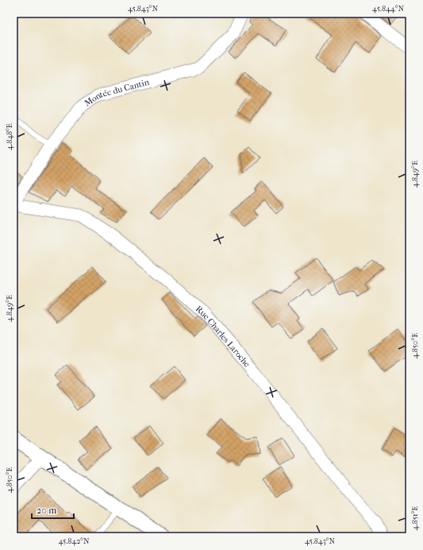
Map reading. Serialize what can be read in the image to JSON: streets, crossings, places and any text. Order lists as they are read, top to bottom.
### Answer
{
  "streets": {
    "street": ["Montée du Cantin", "Rue Charles Laroche"]
  },
  "crossings": [
    ["Montée du Cantin", "Rue Charles Laroche"]
  ],
  "scale_bar": "20 m",
  "coordinates": [
    "45.843°N",
    "45.844°N",
    "4.848°E",
    "4.849°E",
    "4.850°E",
    "4.851°E",
    "45.842°N"
  ]
}
